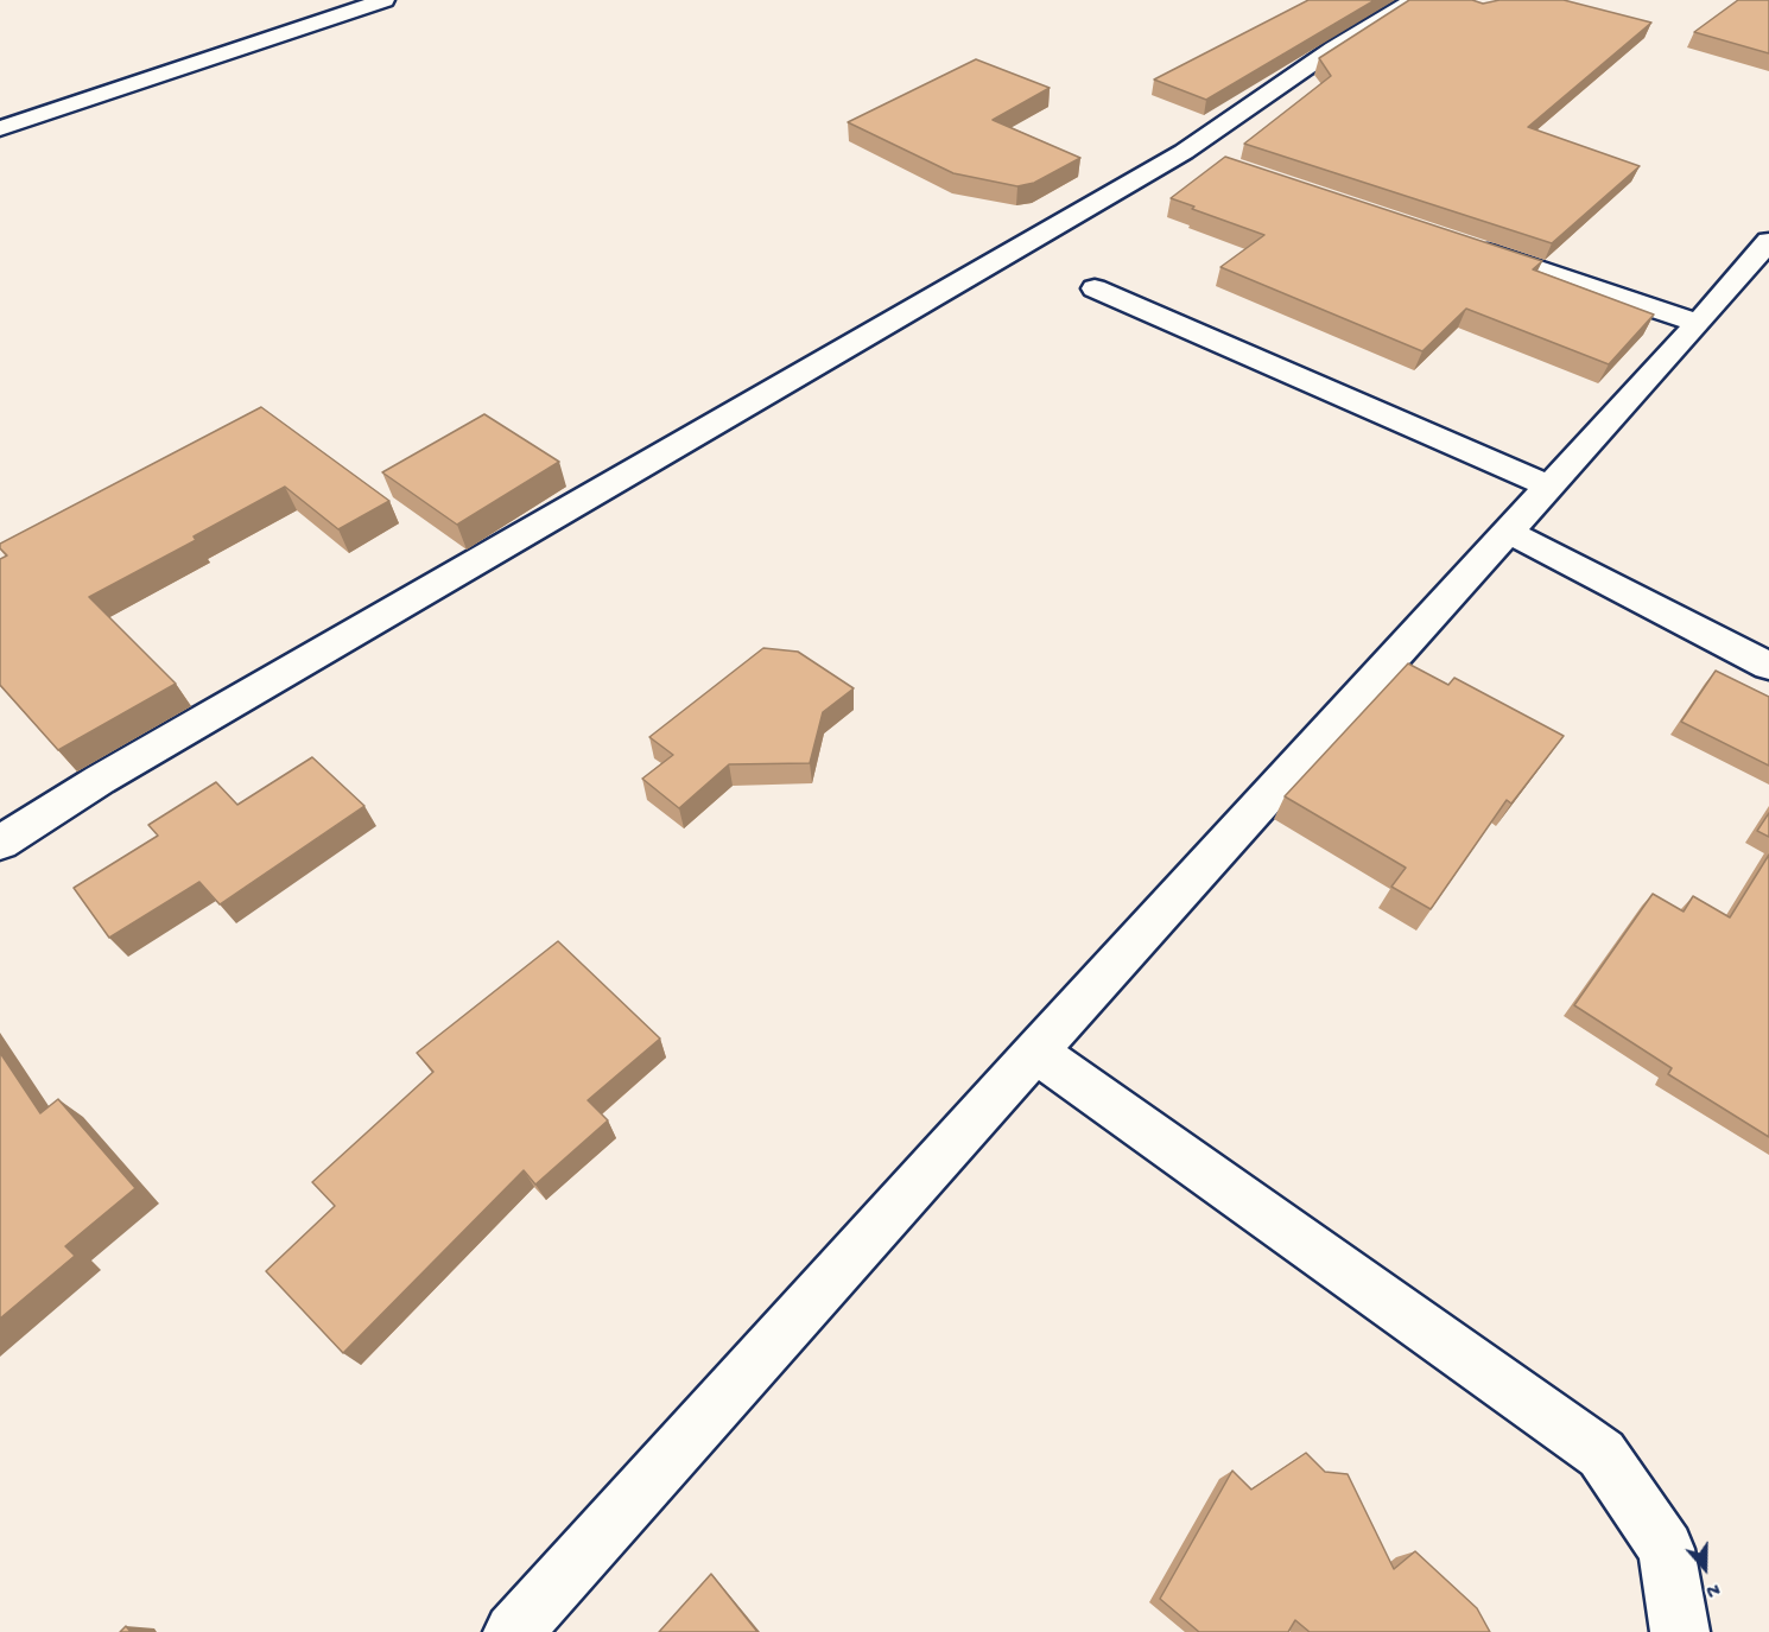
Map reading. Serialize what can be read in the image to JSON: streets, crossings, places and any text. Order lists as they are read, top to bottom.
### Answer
{
  "north": "bottom"
}
